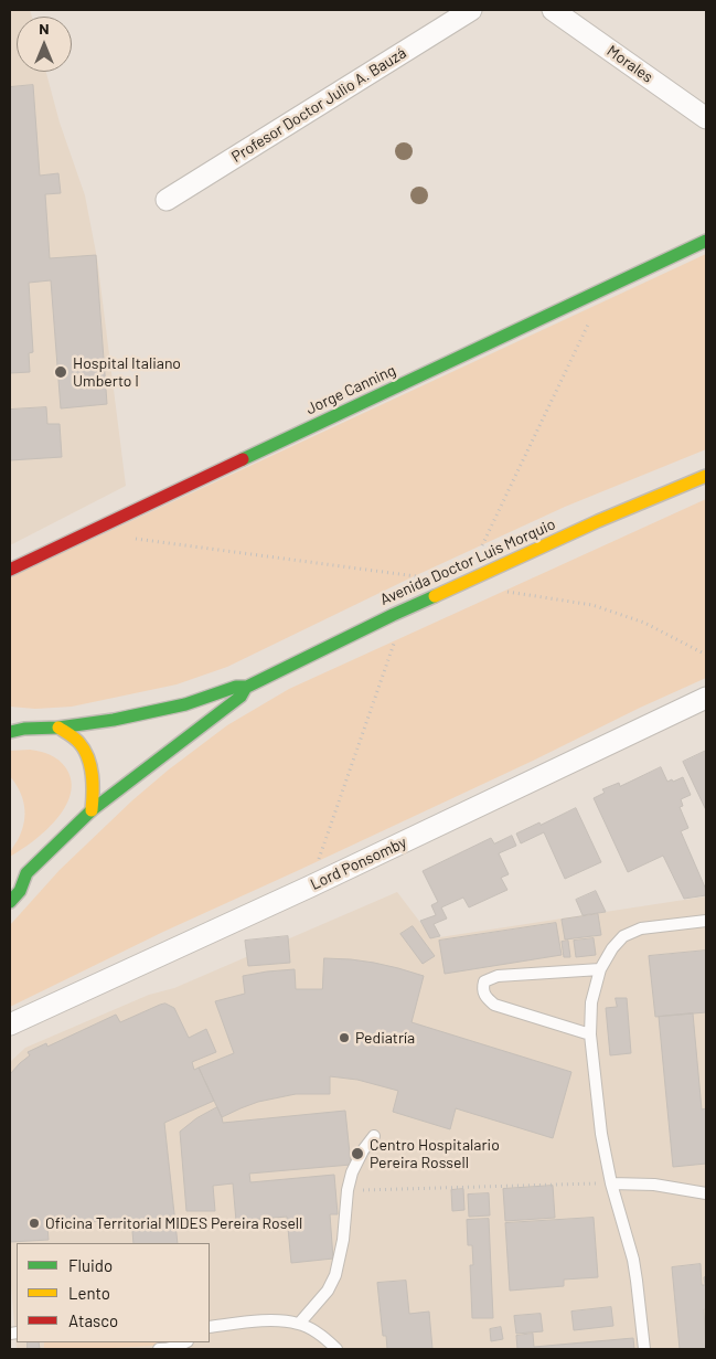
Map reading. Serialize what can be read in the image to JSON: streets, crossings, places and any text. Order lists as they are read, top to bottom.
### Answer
{
  "streets": {
    "street": [
      "Morales",
      "Profesor Doctor Julio A. Bauzá",
      "Jorge Canning",
      "Avenida Doctor Luis Morquio",
      "Lord Ponsomby"
    ]
  },
  "places": [
    "Hospital Italiano Umberto I",
    "Pediatría",
    "Centro Hospitalario Pereira Rossell",
    "Oficina Territorial MIDES Pereira Rosell"
  ],
  "legend": ["Fluido", "Lento", "Atasco"],
  "north": "top"
}
